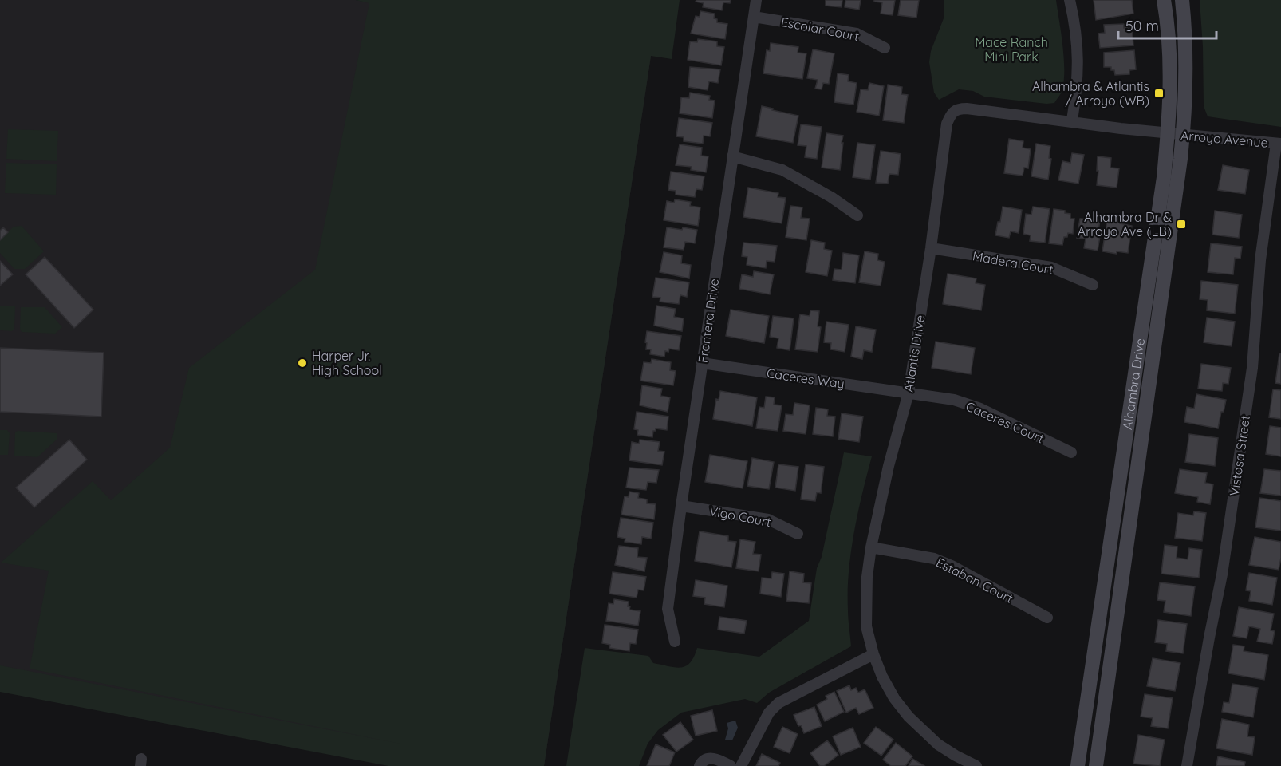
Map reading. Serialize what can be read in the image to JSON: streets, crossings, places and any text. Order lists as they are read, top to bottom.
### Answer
{
  "streets": {
    "main road": ["Alhambra Drive"],
    "street": [
      "Escolar Court",
      "Arroyo Avenue",
      "Madera Court",
      "Frontera Drive",
      "Atlantis Drive",
      "Caceres Way",
      "Caceres Court",
      "Vistosa Street",
      "Vigo Court",
      "Estaban Court"
    ]
  },
  "crossings": [
    ["Escolar Court", "Frontera Drive"],
    ["Arroyo Avenue", "Atlantis Drive"],
    ["Arroyo Avenue", "Alhambra Drive"],
    ["Arroyo Avenue", "Vistosa Street"],
    ["Madera Court", "Atlantis Drive"],
    ["Frontera Drive", "Caceres Way"],
    ["Frontera Drive", "Vigo Court"],
    ["Atlantis Drive", "Caceres Way"],
    ["Atlantis Drive", "Alhambra Drive"],
    ["Atlantis Drive", "Caceres Court"],
    ["Atlantis Drive", "Estaban Court"],
    ["Caceres Way", "Caceres Court"]
  ],
  "parks": ["Mace Ranch Mini Park"],
  "places": {
    "transit": ["Alhambra & Atlantis / Arroyo (WB)", "Alhambra Dr & Arroyo Ave (EB)"],
    "other": ["Harper Jr. High School"]
  },
  "scale_bar": "50 m"
}
